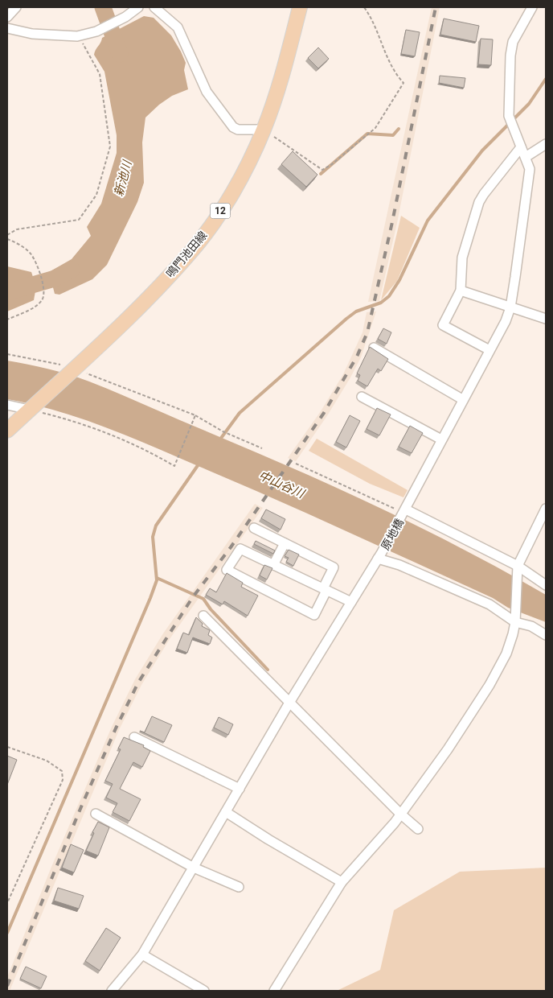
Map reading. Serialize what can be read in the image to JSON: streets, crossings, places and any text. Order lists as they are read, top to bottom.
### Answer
{
  "streets": {
    "main road": ["12", "鳴門池田線"],
    "street": ["原地橋"]
  },
  "water": ["新池川", "中山谷川"]
}
